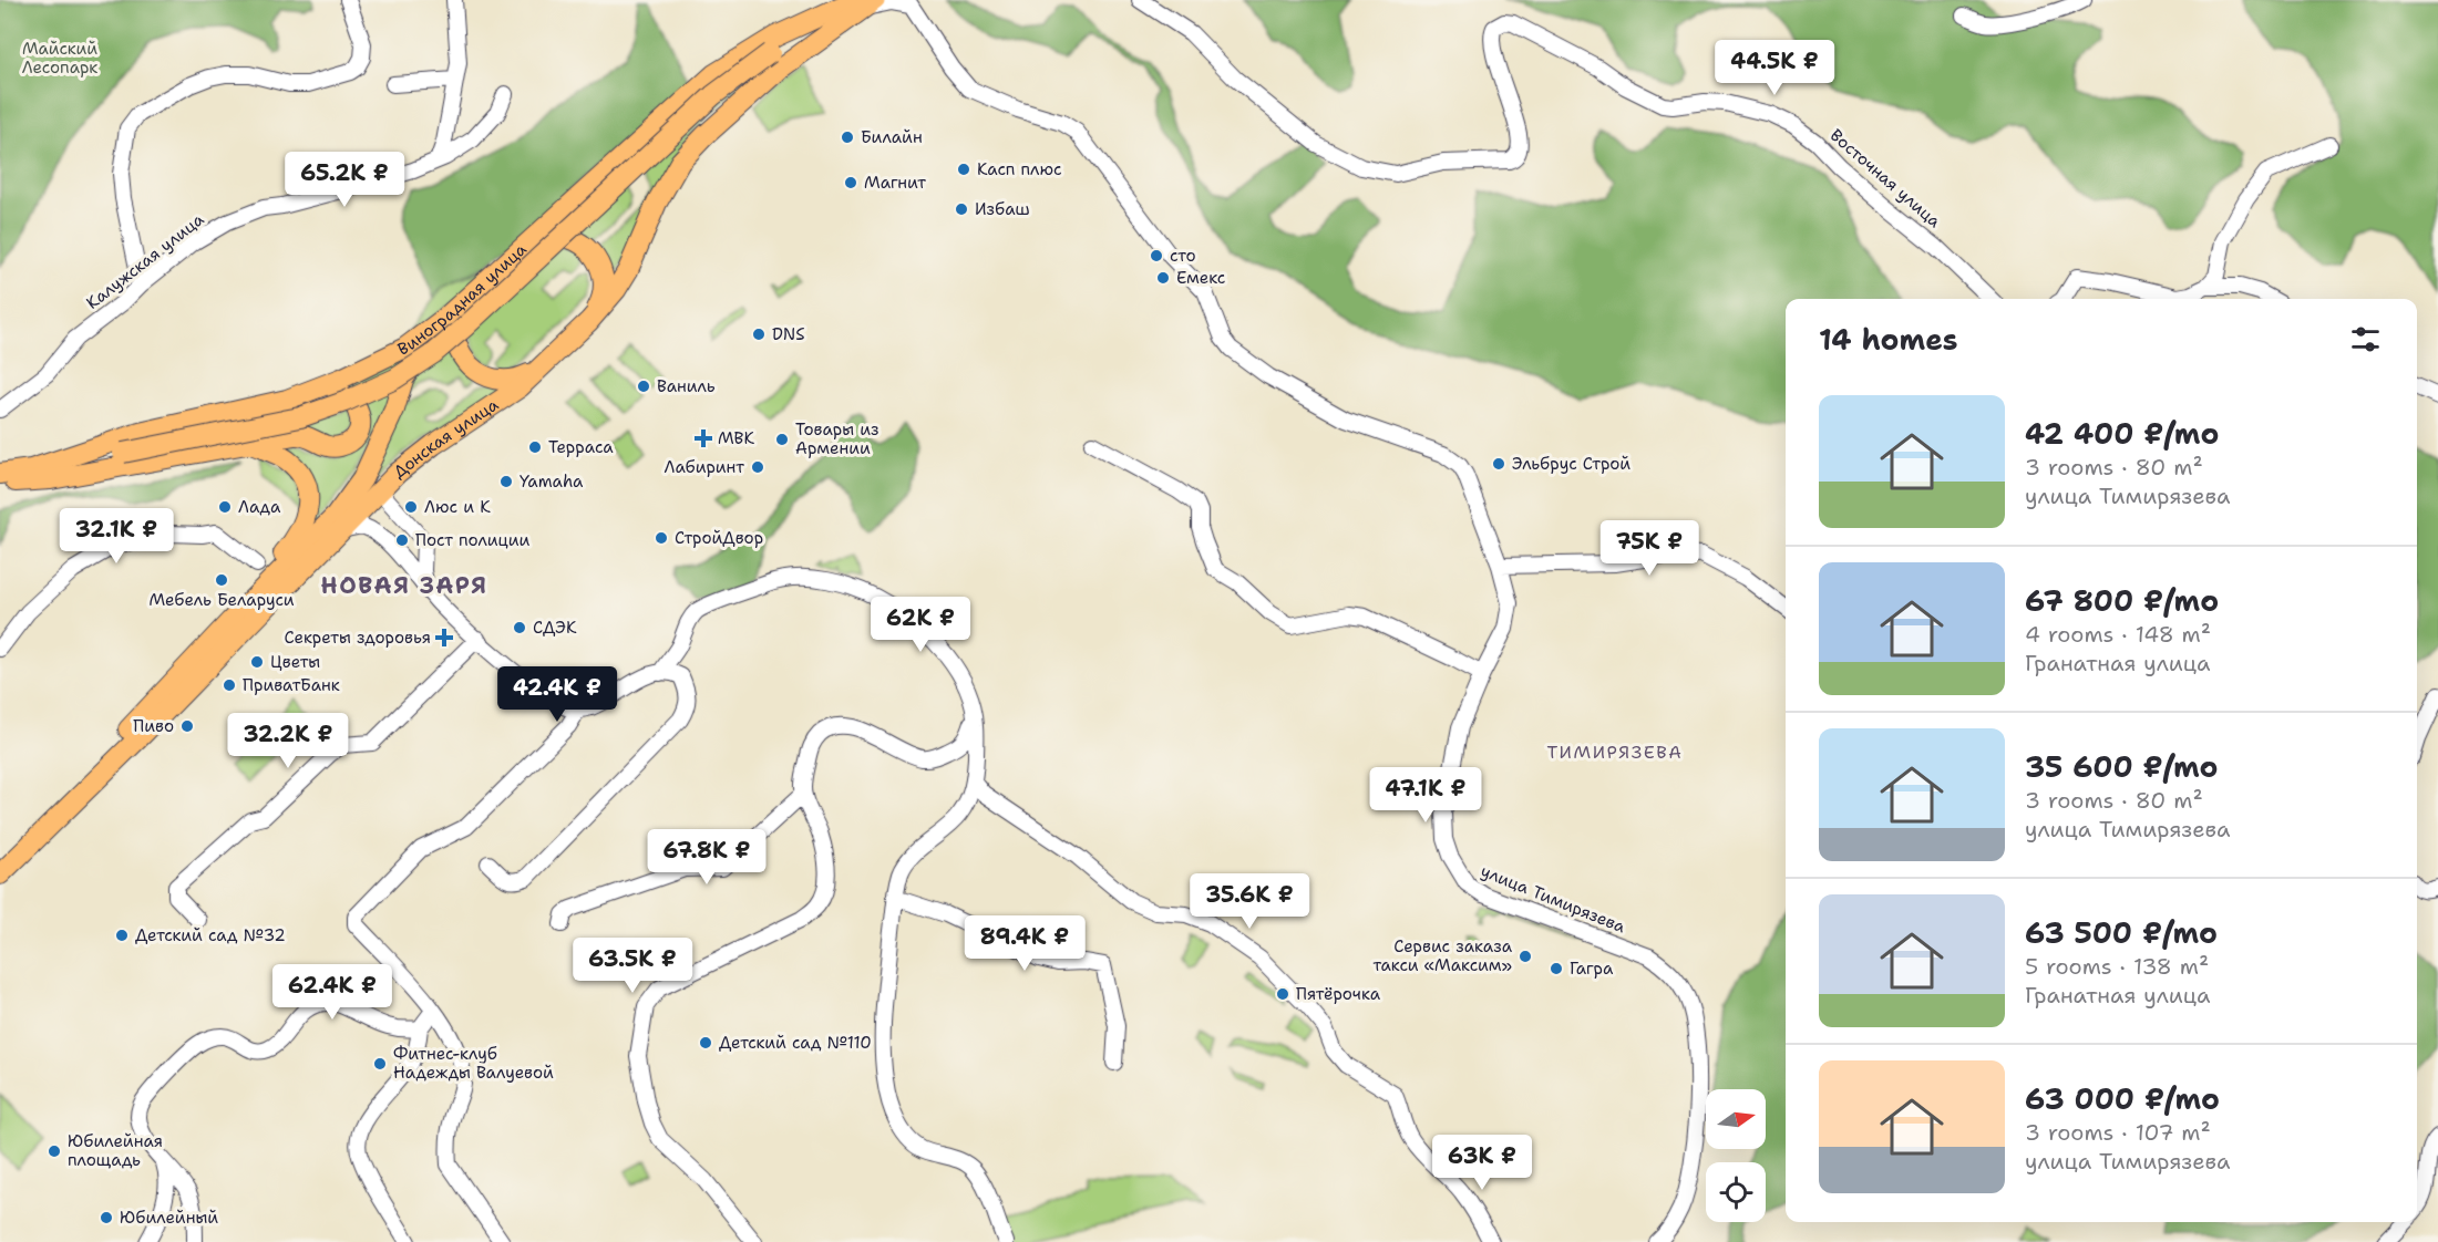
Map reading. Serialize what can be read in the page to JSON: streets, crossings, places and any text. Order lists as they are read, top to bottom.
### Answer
{
  "streets": {
    "main road": ["Виноградная улица", "Донская улица"],
    "street": ["Восточная улица", "Калужская улица", "улица Тимирязева"]
  },
  "crossings": [
    ["Виноградная улица", "Донская улица"]
  ],
  "districts": ["НОВАЯ ЗАРЯ", "ТИМИРЯЗЕВА"],
  "parks": ["Майский Лесопарк"],
  "places": {
    "other": [
      "Билайн",
      "Касп плюс",
      "Магнит",
      "Избаш",
      "сто",
      "Емекс",
      "DNS",
      "Ваниль",
      "Товары из Армении",
      "Терраса",
      "Эльбрус Строй",
      "Лабиринт",
      "Yamaha",
      "Лада",
      "Люс и К",
      "СтройДвор",
      "Пост полиции",
      "Мебель Беларуси",
      "СДЭК",
      "Цветы",
      "ПриватБанк",
      "Пиво",
      "Детский сад №32",
      "Сервис заказа такси «Максим»",
      "Гагра",
      "Пятёрочка",
      "Детский сад №110",
      "Фитнес-клуб Надежды Валуевой",
      "Юбилейная площадь",
      "Юбилейный"
    ],
    "health": ["МВК", "Секреты здоровья"]
  },
  "north": "right",
  "page": {
    "price": [
      "44.5K ₽",
      "65.2K ₽",
      "32.1K ₽",
      "75K ₽",
      "62K ₽",
      "42.4K ₽",
      "32.2K ₽",
      "47.1K ₽",
      "67.8K ₽",
      "35.6K ₽",
      "89.4K ₽",
      "63.5K ₽",
      "62.4K ₽",
      "63K ₽"
    ],
    "heading": "14 homes",
    "list": [
      {
        "name": "42 400 ₽/mo",
        "note": "3 rooms · 80 m² · улица Тимирязева"
      },
      {
        "name": "67 800 ₽/mo",
        "note": "4 rooms · 148 m² · Гранатная улица"
      },
      {
        "name": "35 600 ₽/mo",
        "note": "3 rooms · 80 m² · улица Тимирязева"
      },
      {
        "name": "63 500 ₽/mo",
        "note": "5 rooms · 138 m² · Гранатная улица"
      },
      {
        "name": "63 000 ₽/mo",
        "note": "3 rooms · 107 m² · улица Тимирязева"
      }
    ]
  }
}
